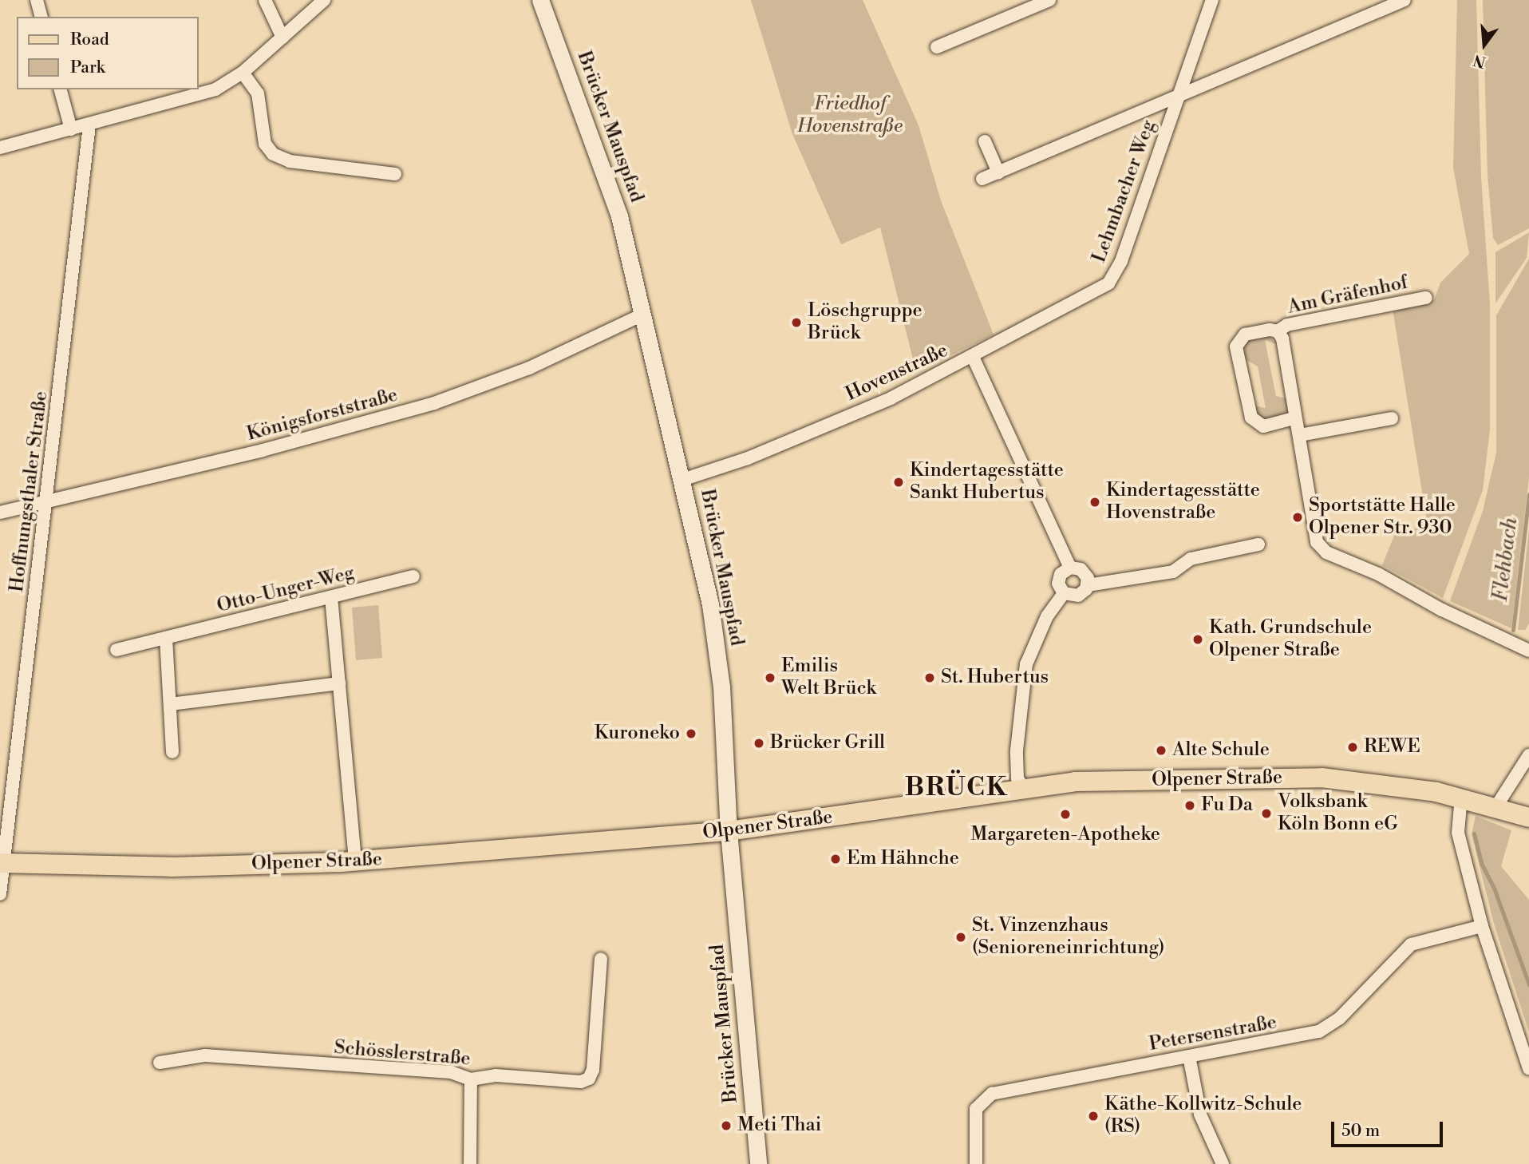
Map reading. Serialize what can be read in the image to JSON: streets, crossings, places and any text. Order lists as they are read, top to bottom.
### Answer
{
  "streets": {
    "main road": ["Brücker Mauspfad", "Olpener Straße"],
    "street": [
      "Lehmbacher Weg",
      "Am Gräfenhof",
      "Hovenstraße",
      "Königsforststraße",
      "Hoffnungsthaler Straße",
      "Otto-Unger-Weg",
      "Petersenstraße",
      "Schösslerstraße"
    ]
  },
  "crossings": [
    ["Brücker Mauspfad", "Hovenstraße"],
    ["Brücker Mauspfad", "Königsforststraße"],
    ["Brücker Mauspfad", "Olpener Straße"],
    ["Lehmbacher Weg", "Hovenstraße"],
    ["Königsforststraße", "Hoffnungsthaler Straße"],
    ["Hoffnungsthaler Straße", "Olpener Straße"]
  ],
  "districts": ["BRÜCK"],
  "water": ["Flehbach"],
  "parks": ["Friedhof Hovenstraße"],
  "places": [
    "Löschgruppe Brück",
    "Kindertagesstätte Sankt Hubertus",
    "Kindertagesstätte Hovenstraße",
    "Sportstätte Halle Olpener Str. 930",
    "Kath. Grundschule Olpener Straße",
    "Emilis Welt Brück",
    "St. Hubertus",
    "Kuroneko",
    "Brücker Grill",
    "REWE",
    "Alte Schule",
    "Fu Da",
    "Volksbank Köln Bonn eG",
    "Margareten-Apotheke",
    "Em Hähnche",
    "St. Vinzenzhaus (Senioreneinrichtung)",
    "Käthe-Kollwitz-Schule (RS)",
    "Meti Thai"
  ],
  "legend": ["Road", "Park"],
  "scale_bar": "50 m",
  "north": "bottom"
}
